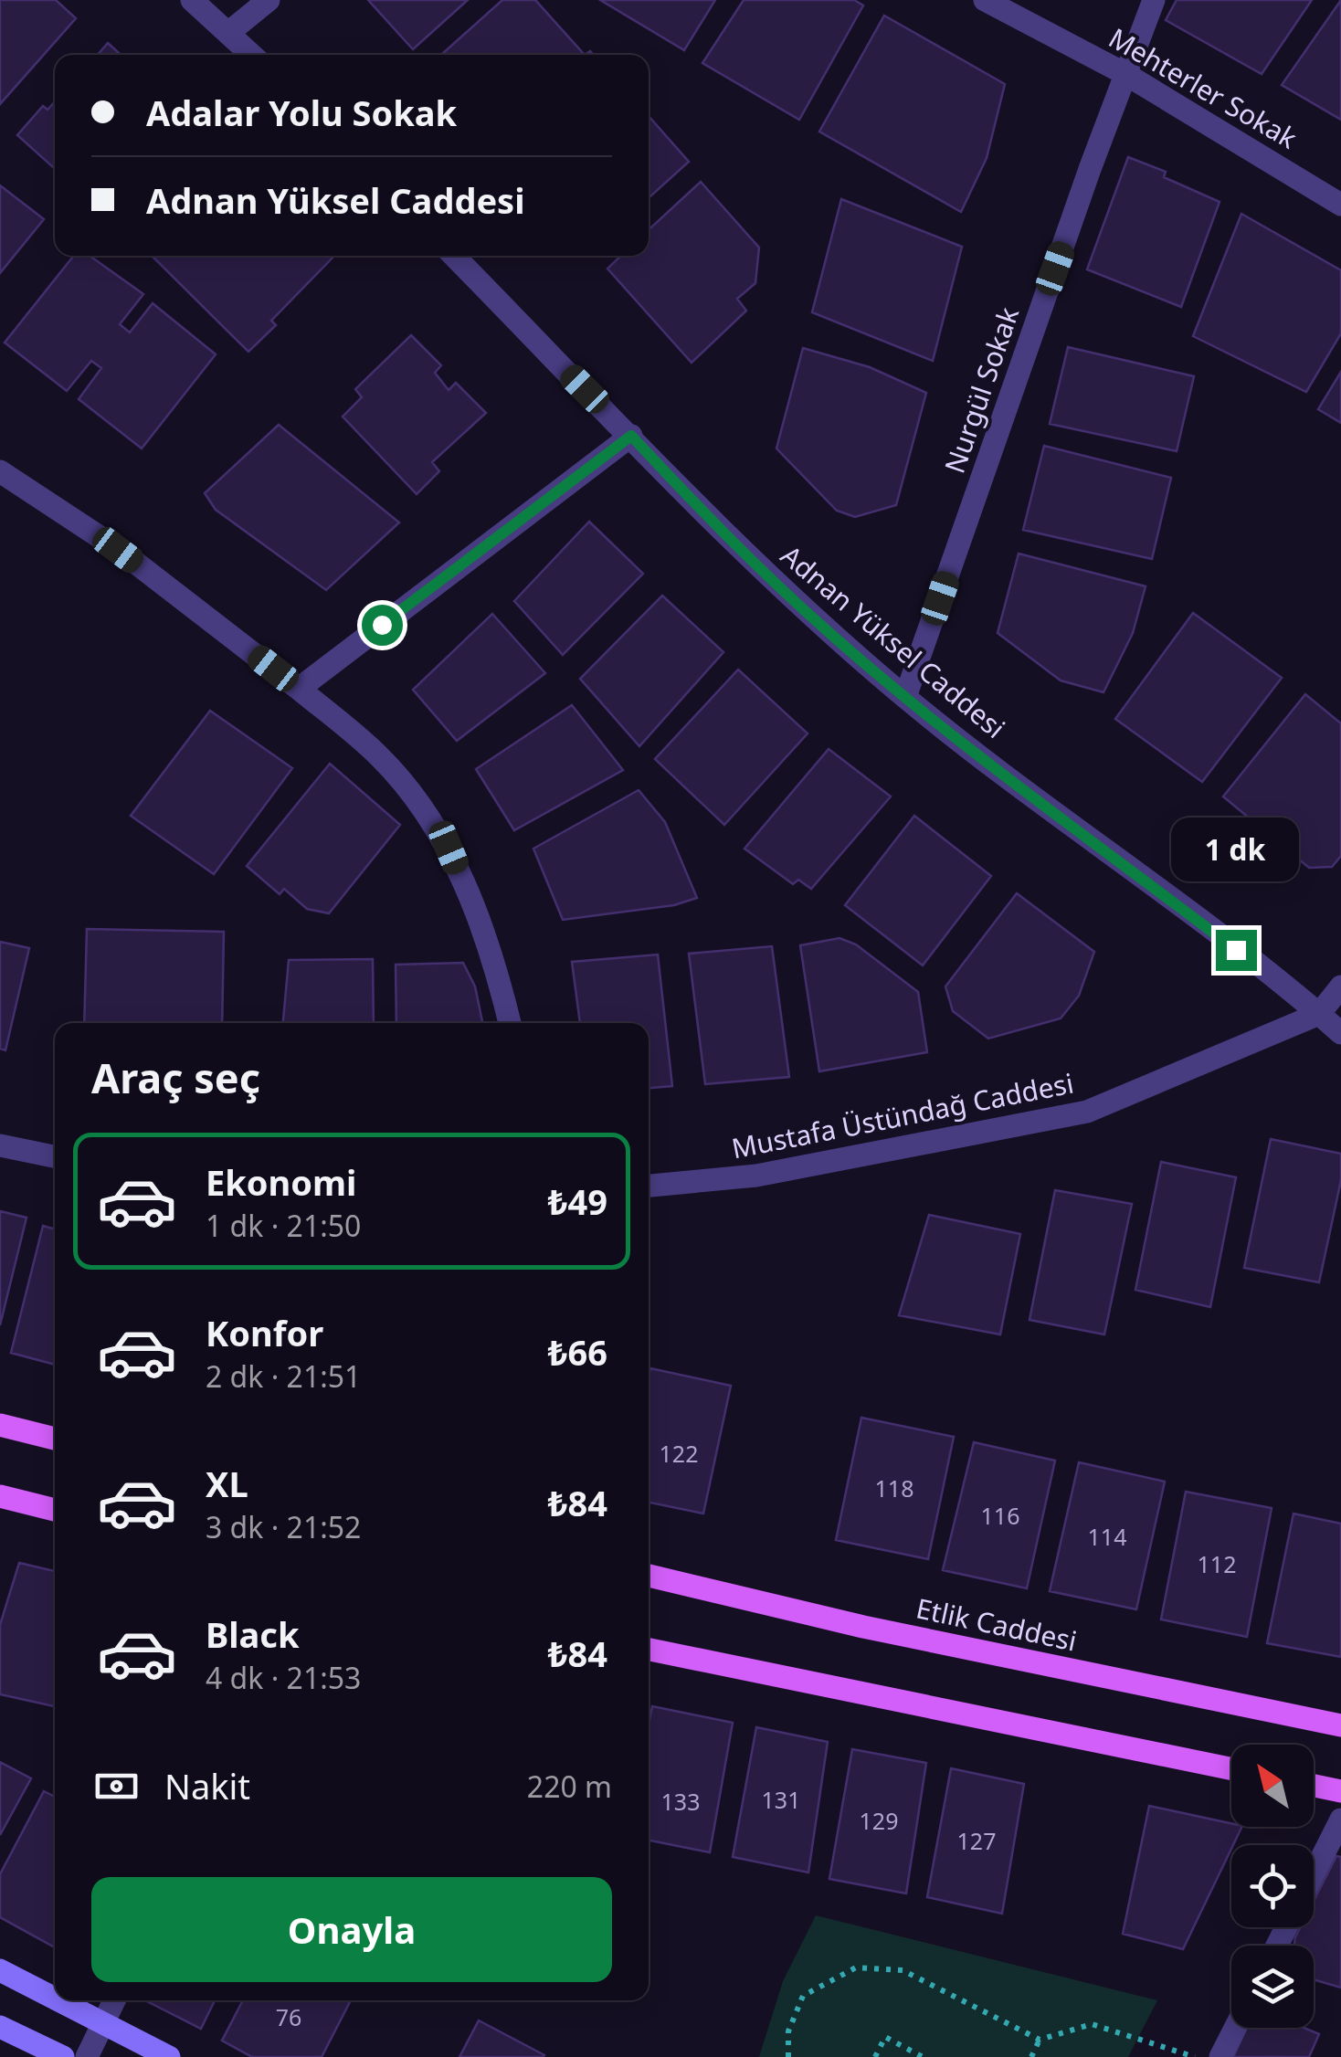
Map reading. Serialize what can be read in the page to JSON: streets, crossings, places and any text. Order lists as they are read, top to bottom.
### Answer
{
  "streets": {
    "main road": ["Etlik Caddesi"],
    "street": [
      "Mehterler Sokak",
      "Nurgül Sokak",
      "Adnan Yüksel Caddesi",
      "Mustafa Üstündağ Caddesi"
    ]
  },
  "crossings": [
    ["Mehterler Sokak", "Nurgül Sokak"],
    ["Nurgül Sokak", "Adnan Yüksel Caddesi"],
    ["Adnan Yüksel Caddesi", "Mustafa Üstündağ Caddesi"]
  ],
  "house_numbers": [
    "122",
    "118",
    "116",
    "114",
    "112",
    "131",
    "133",
    "129",
    "127",
    "76"
  ],
  "north": "top left",
  "page": {
    "banner": ["Adalar Yolu Sokak", "Adnan Yüksel Caddesi"],
    "bubble": "1 dk",
    "heading": "Araç seç",
    "list": [
      {
        "name": "Ekonomi",
        "note": "1 dk · 21:50",
        "value": "₺49"
      },
      {
        "name": "Konfor",
        "note": "2 dk · 21:51",
        "value": "₺66"
      },
      {
        "name": "XL",
        "note": "3 dk · 21:52",
        "value": "₺84"
      },
      {
        "name": "Black",
        "note": "4 dk · 21:53",
        "value": "₺84"
      }
    ],
    "pay": ["Nakit", "220 m"],
    "buttons": "Onayla"
  }
}
